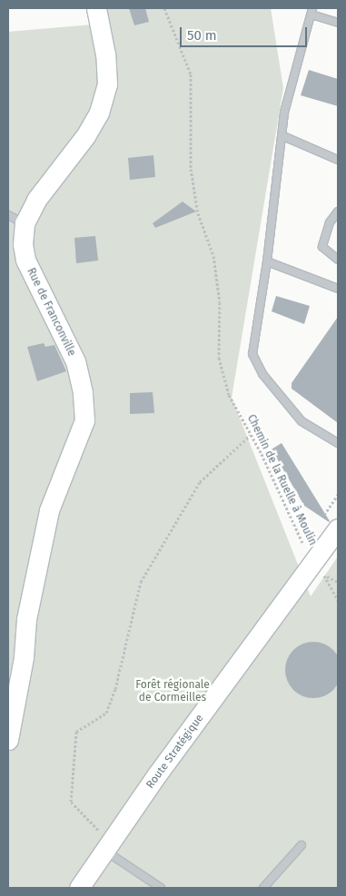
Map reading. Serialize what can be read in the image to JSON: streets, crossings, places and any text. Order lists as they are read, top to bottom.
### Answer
{
  "streets": {
    "street": ["Rue de Franconville", "Route Stratégique"],
    "path": ["Chemin de la Ruelle à Moulin"]
  },
  "crossings": [
    ["Chemin de la Ruelle à Moulin", "Route Stratégique"]
  ],
  "parks": ["Forêt régionale de Cormeilles"],
  "scale_bar": "50 m"
}
